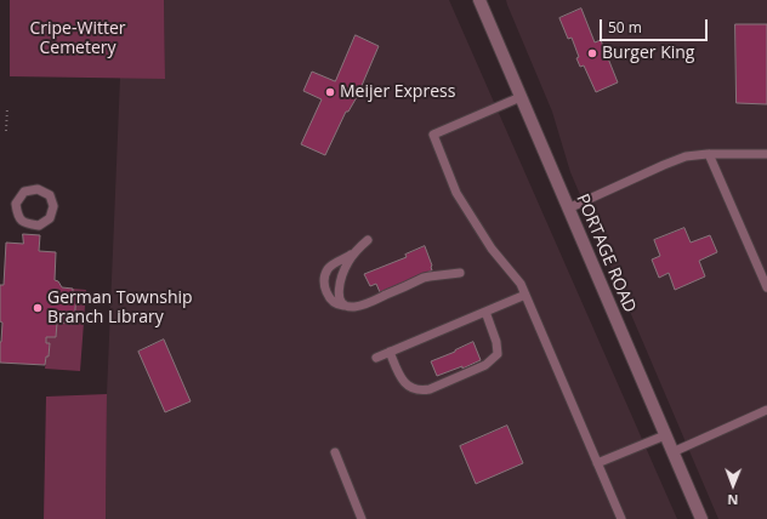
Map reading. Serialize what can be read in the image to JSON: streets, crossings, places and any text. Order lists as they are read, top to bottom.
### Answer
{
  "streets": {
    "street": ["PORTAGE ROAD"]
  },
  "parks": ["Cripe-Witter Cemetery"],
  "places": ["Burger King", "Meijer Express", "German Township Branch Library"],
  "scale_bar": "50 m",
  "north": "bottom"
}
